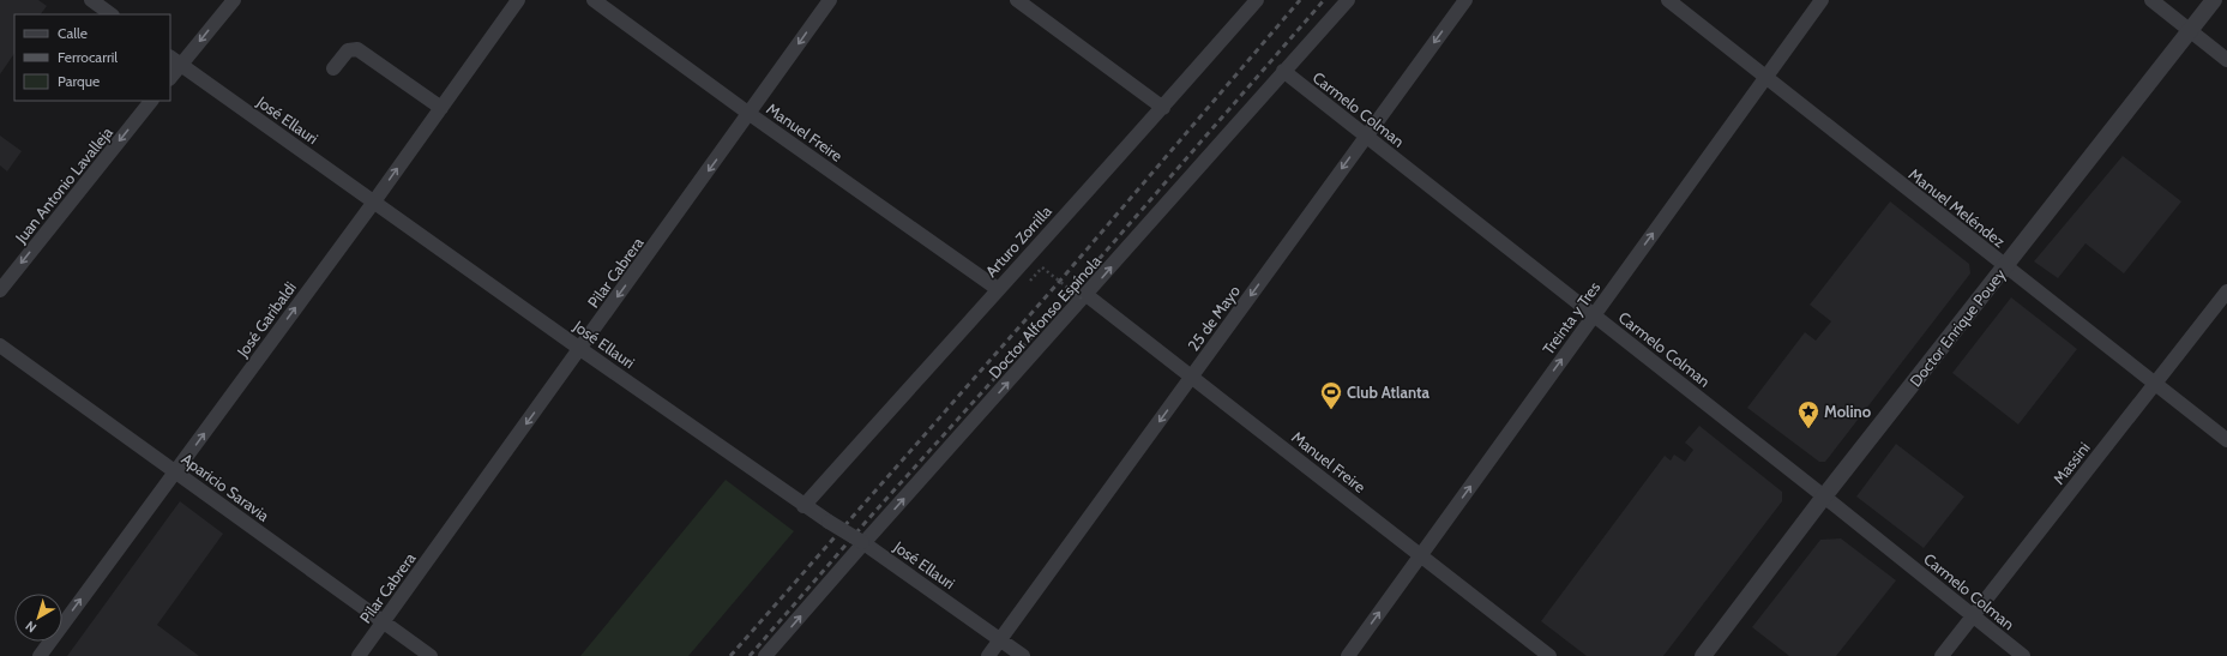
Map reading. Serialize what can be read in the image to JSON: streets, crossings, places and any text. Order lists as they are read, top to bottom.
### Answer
{
  "streets": {
    "street": [
      "Carmelo Colman",
      "José Ellauri",
      "Manuel Freire",
      "Juan Antonio Lavalleja",
      "Manuel Meléndez",
      "Arturo Zorrilla",
      "Pilar Cabrera",
      "Doctor Alfonso Espínola",
      "25 de Mayo",
      "Treinta y Tres",
      "José Garibaldi",
      "Doctor Enrique Pouey",
      "Massini",
      "Aparicio Saravia"
    ]
  },
  "crossings": [
    ["Carmelo Colman", "Doctor Alfonso Espínola"],
    ["Carmelo Colman", "25 de Mayo"],
    ["Carmelo Colman", "Treinta y Tres"],
    ["Carmelo Colman", "Doctor Enrique Pouey"],
    ["Carmelo Colman", "Massini"],
    ["José Ellauri", "Arturo Zorrilla"],
    ["José Ellauri", "Pilar Cabrera"],
    ["José Ellauri", "Doctor Alfonso Espínola"],
    ["José Ellauri", "25 de Mayo"],
    ["José Ellauri", "José Garibaldi"],
    ["Manuel Freire", "Arturo Zorrilla"],
    ["Manuel Freire", "Pilar Cabrera"],
    ["Manuel Freire", "Doctor Alfonso Espínola"],
    ["Manuel Freire", "25 de Mayo"],
    ["Manuel Freire", "Treinta y Tres"],
    ["Manuel Meléndez", "Treinta y Tres"],
    ["Manuel Meléndez", "Doctor Enrique Pouey"],
    ["Manuel Meléndez", "Massini"],
    ["Pilar Cabrera", "Aparicio Saravia"],
    ["José Garibaldi", "Aparicio Saravia"]
  ],
  "one_way": [
    "Juan Antonio Lavalleja",
    "Pilar Cabrera",
    "Doctor Alfonso Espínola",
    "25 de Mayo",
    "Treinta y Tres",
    "José Garibaldi"
  ],
  "places": {
    "sports": ["Club Atlanta"],
    "place": ["Molino"]
  },
  "legend": ["Calle", "Ferrocarril", "Parque"],
  "north": "bottom left"
}
